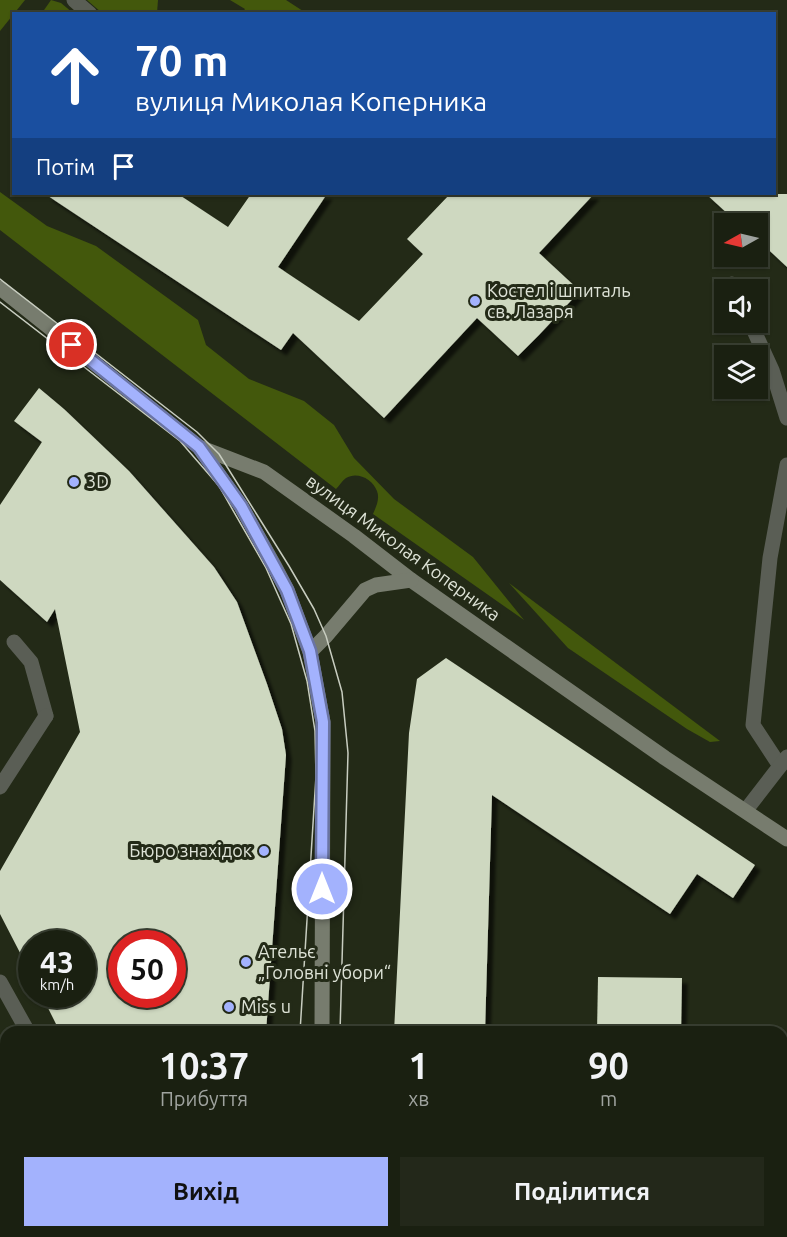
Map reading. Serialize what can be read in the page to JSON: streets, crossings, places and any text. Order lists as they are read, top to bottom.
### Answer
{
  "streets": {
    "main road": ["вулиця Миколая Коперника"]
  },
  "places": [
    "Костел і шпиталь св. Лазаря",
    "3D",
    "Бюро знахідок",
    "Ательє „Головні убори“",
    "Miss u"
  ],
  "north": "left",
  "page": {
    "turn": ["70 m", "вулиця Миколая Коперника"],
    "then": "Потім",
    "speed": "43 km/h",
    "limit": "50",
    "eta": [
      "10:37",
      "Прибуття",
      "1",
      "хв",
      "90",
      "m"
    ],
    "buttons": ["Вихід", "Поділитися"]
  }
}
